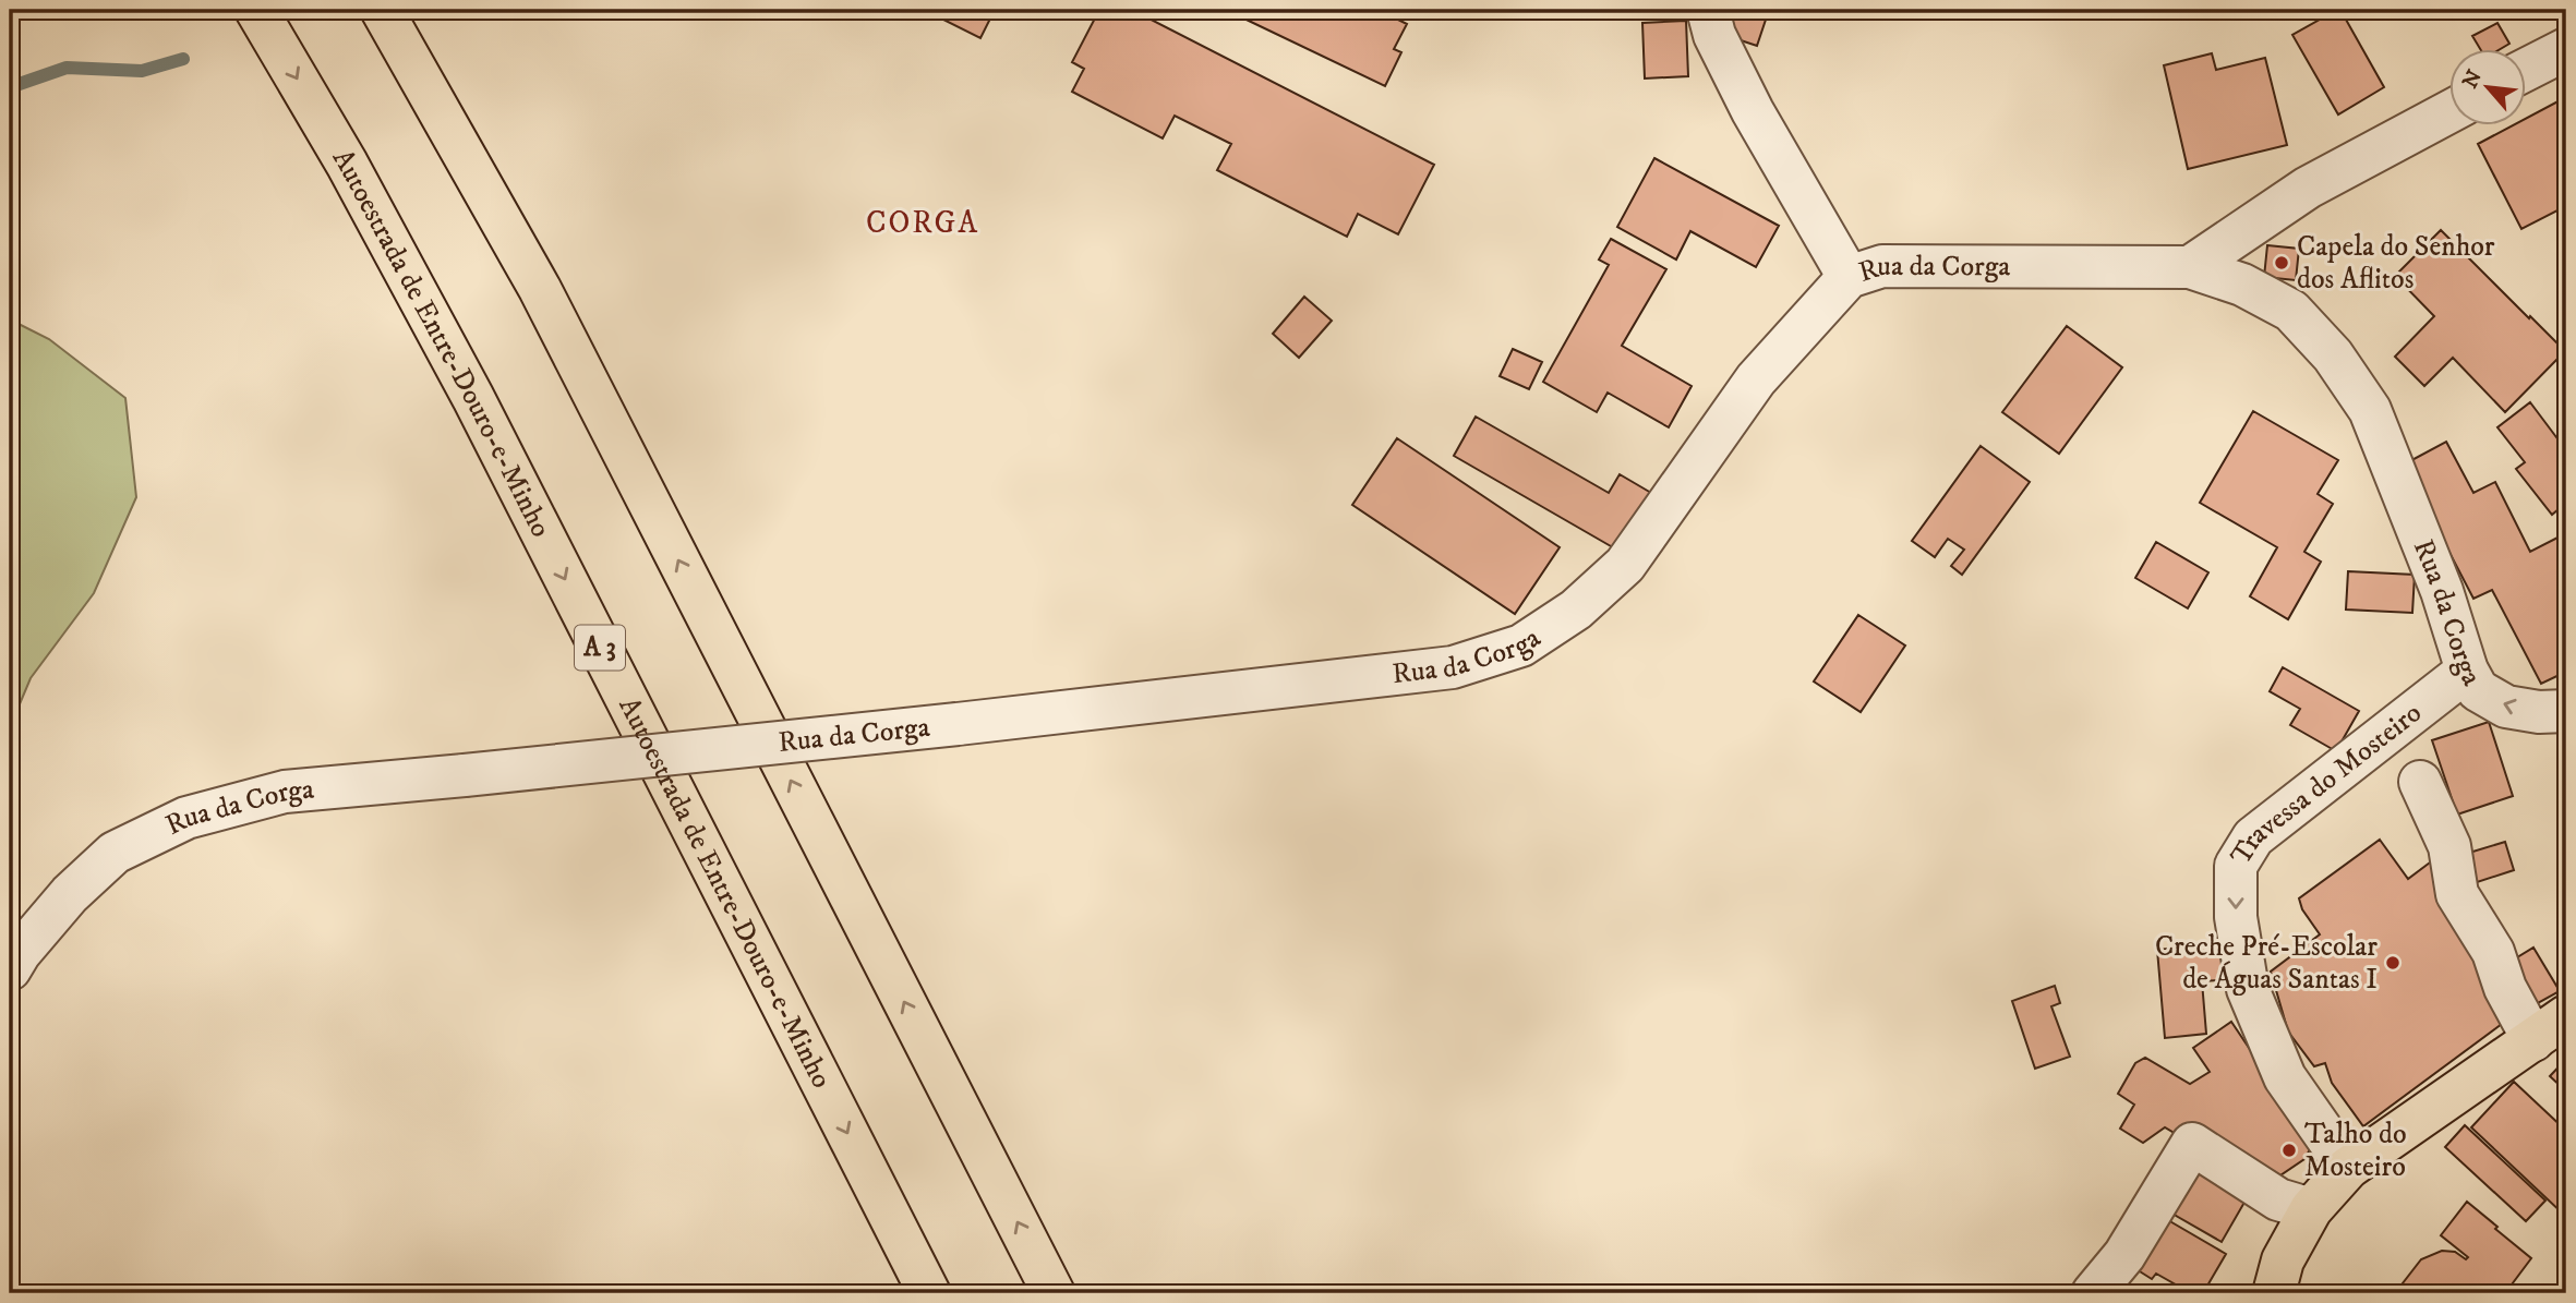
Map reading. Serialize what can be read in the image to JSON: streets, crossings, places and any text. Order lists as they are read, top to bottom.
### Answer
{
  "streets": {
    "main road": ["Autoestrada de Entre-Douro-e-Minho", "A 3"],
    "street": ["Rua da Corga", "Travessa do Mosteiro"]
  },
  "crossings": [
    ["Rua da Corga", "Travessa do Mosteiro"]
  ],
  "one_way": ["Travessa do Mosteiro"],
  "districts": ["CORGA"],
  "places": ["Capela do Senhor dos Aflitos", "Creche Pré-Escolar de Águas Santas I", "Talho do Mosteiro"],
  "north": "top left"
}
